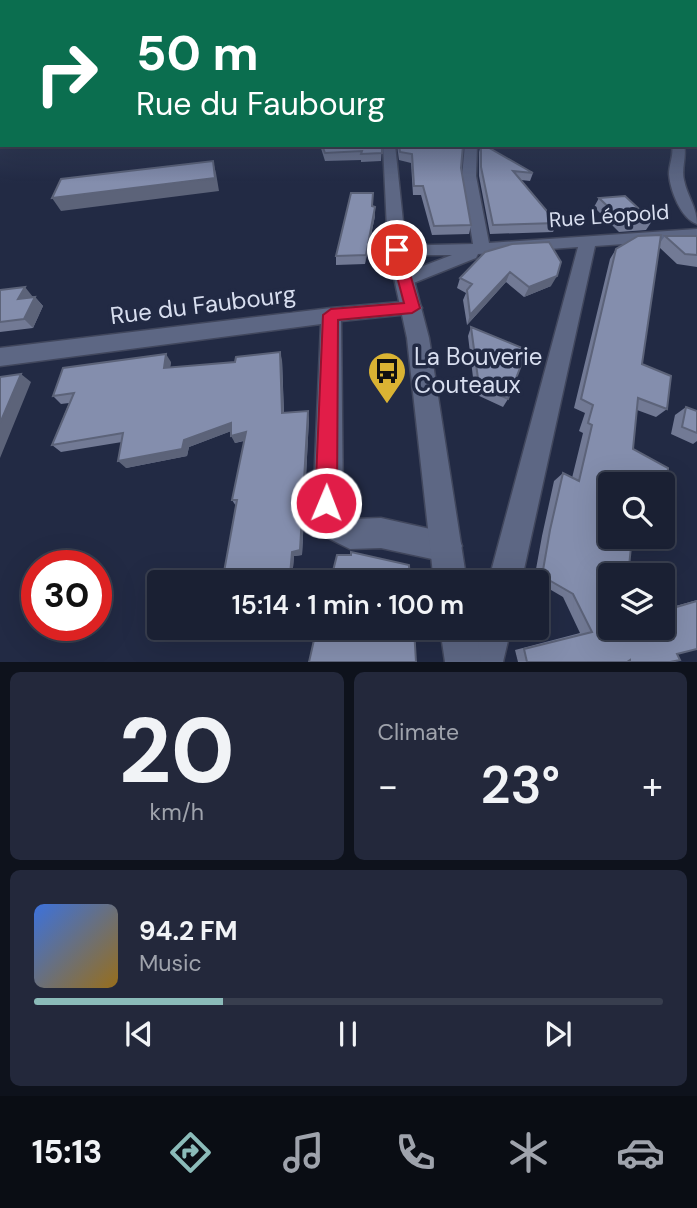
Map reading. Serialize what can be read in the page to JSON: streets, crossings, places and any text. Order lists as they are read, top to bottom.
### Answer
{
  "streets": {
    "street": ["Rue Léopold", "Rue du Faubourg"]
  },
  "places": {
    "bus stop": ["La Bouverie Couteaux"]
  },
  "page": {
    "turn": ["50 m", "Rue du Faubourg"],
    "limit": "30",
    "trip": "15:14 · 1 min · 100 m",
    "tile": [
      ["20", "km/h"],
      "Climate"
    ],
    "heat": ["−", "23°", "+"],
    "song": ["94.2 FM", "Music"],
    "tabs": "15:13"
  }
}
